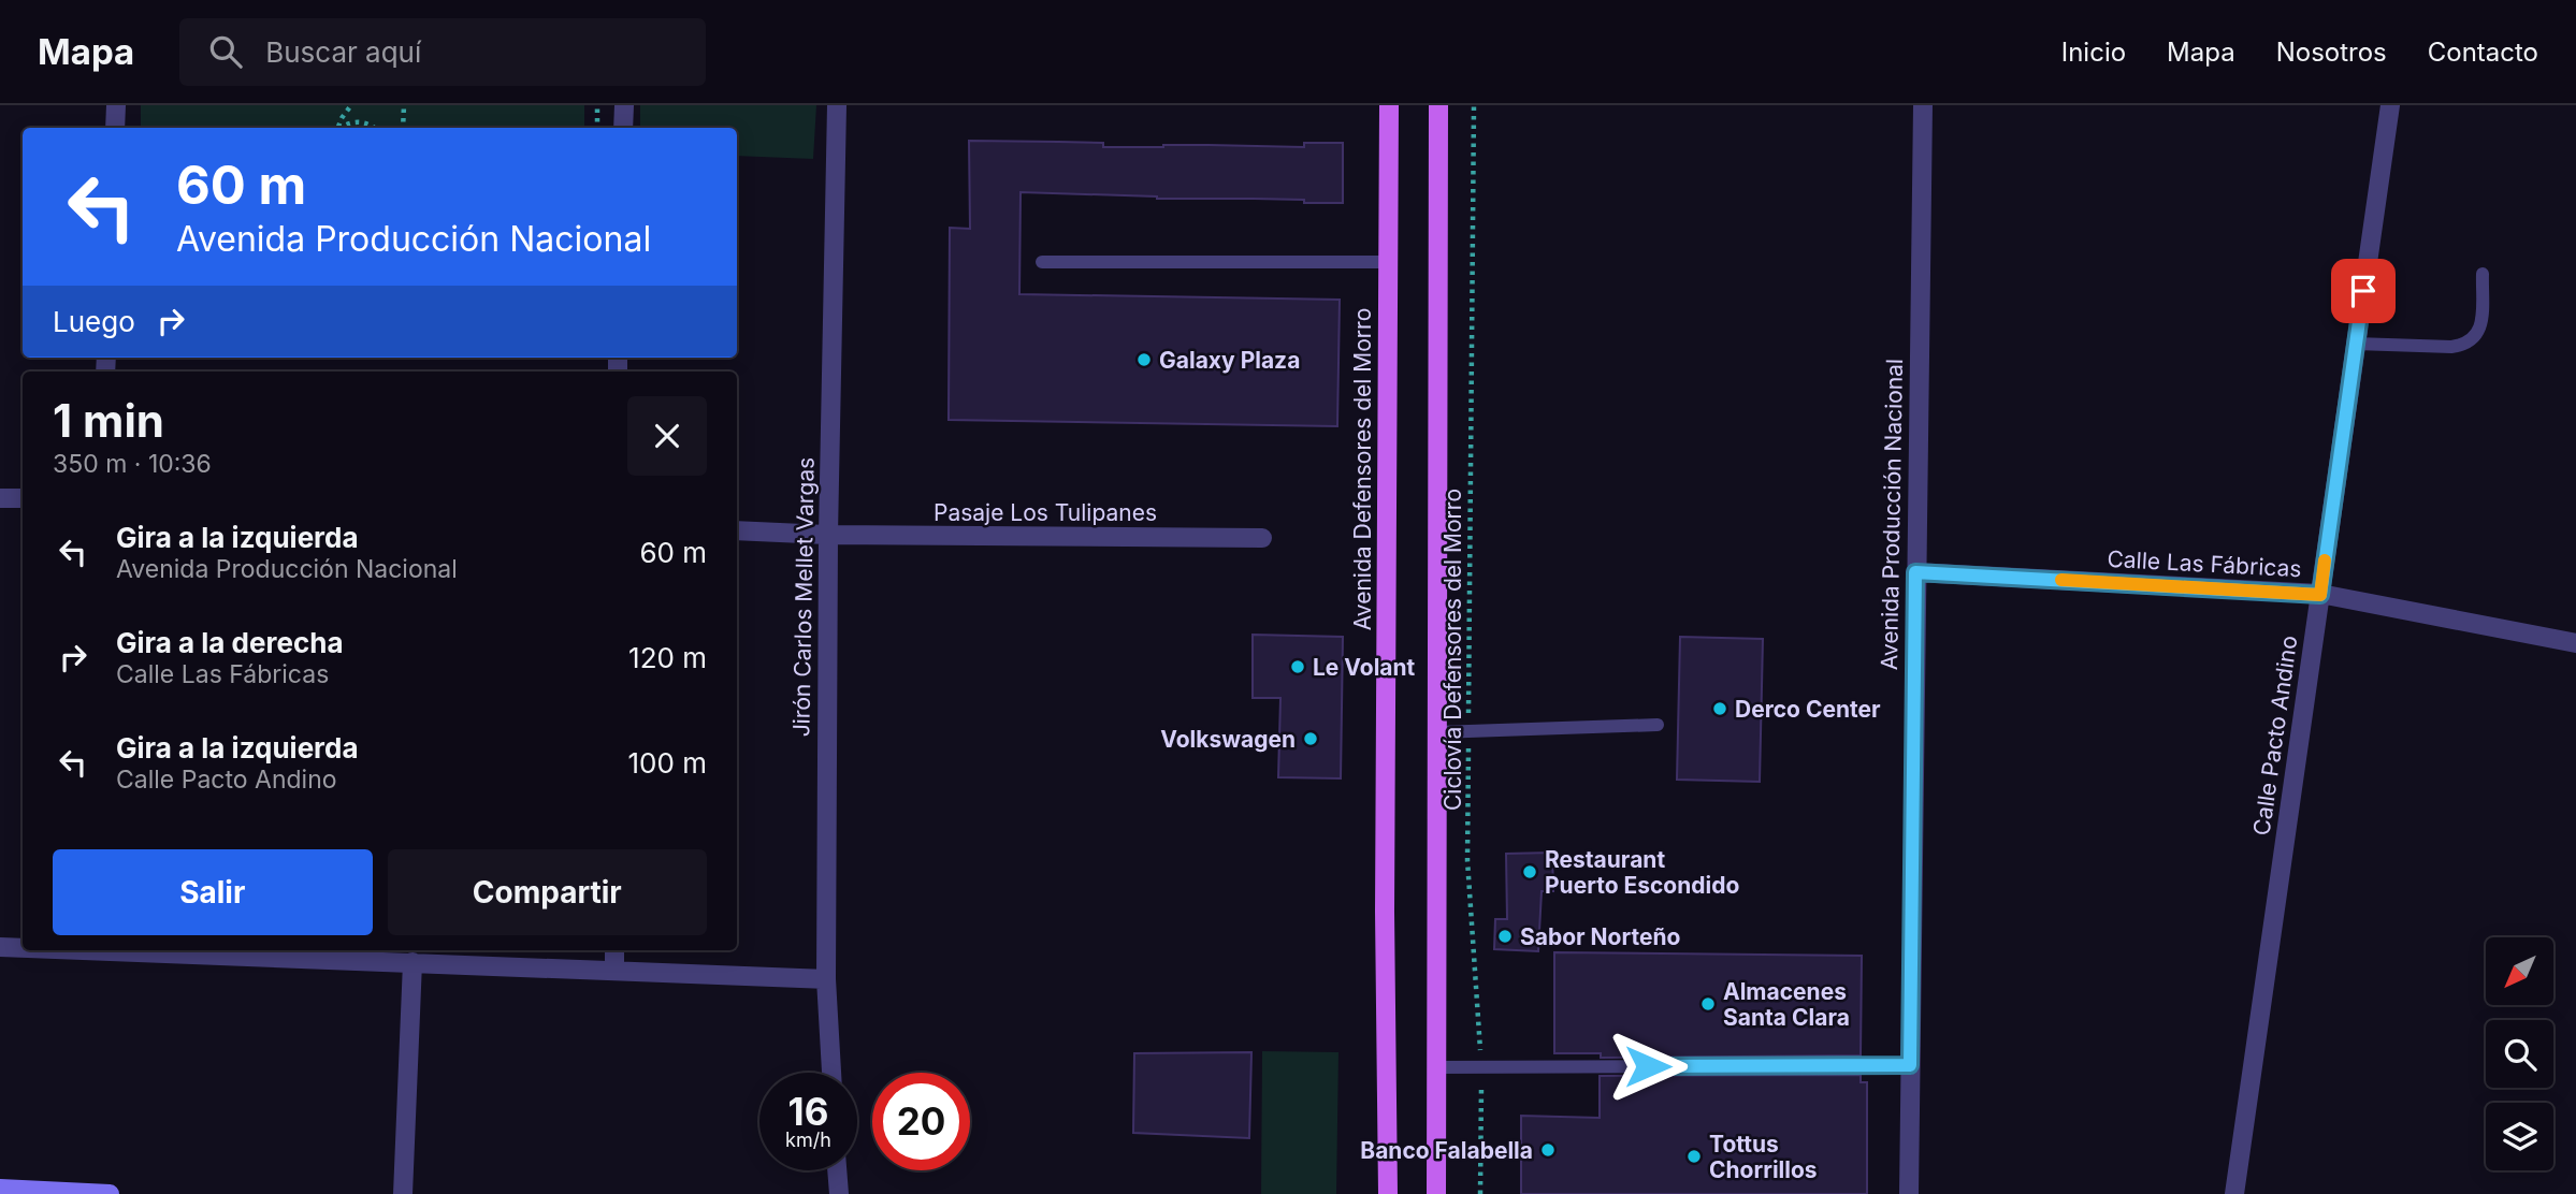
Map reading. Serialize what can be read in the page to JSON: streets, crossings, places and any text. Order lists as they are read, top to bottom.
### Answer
{
  "streets": {
    "main road": ["Avenida Defensores del Morro"],
    "street": [
      "Pasaje Los Tulipanes",
      "Avenida Producción Nacional",
      "Calle Las Fábricas",
      "Jirón Carlos Mellet Vargas",
      "Calle Pacto Andino"
    ],
    "path": ["Ciclovía Defensores del Morro"]
  },
  "crossings": [
    ["Pasaje Los Tulipanes", "Jirón Carlos Mellet Vargas"],
    ["Avenida Producción Nacional", "Calle Las Fábricas"],
    ["Calle Las Fábricas", "Calle Pacto Andino"]
  ],
  "places": [
    "Galaxy Plaza",
    "Le Volant",
    "Derco Center",
    "Volkswagen",
    "Restaurant Puerto Escondido",
    "Sabor Norteño",
    "Almacenes Santa Clara",
    "Banco Falabella",
    "Tottus Chorrillos"
  ],
  "north": "bottom left",
  "page": {
    "header": "Mapa",
    "search": "Buscar aquí",
    "nav": [
      "Inicio",
      "Mapa",
      "Nosotros",
      "Contacto"
    ],
    "turn": ["60 m", "Avenida Producción Nacional"],
    "then": "Luego",
    "heading": ["1 min", "350 m · 10:36"],
    "list": [
      {
        "name": "Gira a la izquierda",
        "note": "Avenida Producción Nacional",
        "value": "60 m"
      },
      {
        "name": "Gira a la derecha",
        "note": "Calle Las Fábricas",
        "value": "120 m"
      },
      {
        "name": "Gira a la izquierda",
        "note": "Calle Pacto Andino",
        "value": "100 m"
      }
    ],
    "buttons": ["Salir", "Compartir"],
    "speed": "16 km/h",
    "limit": "20"
  }
}
